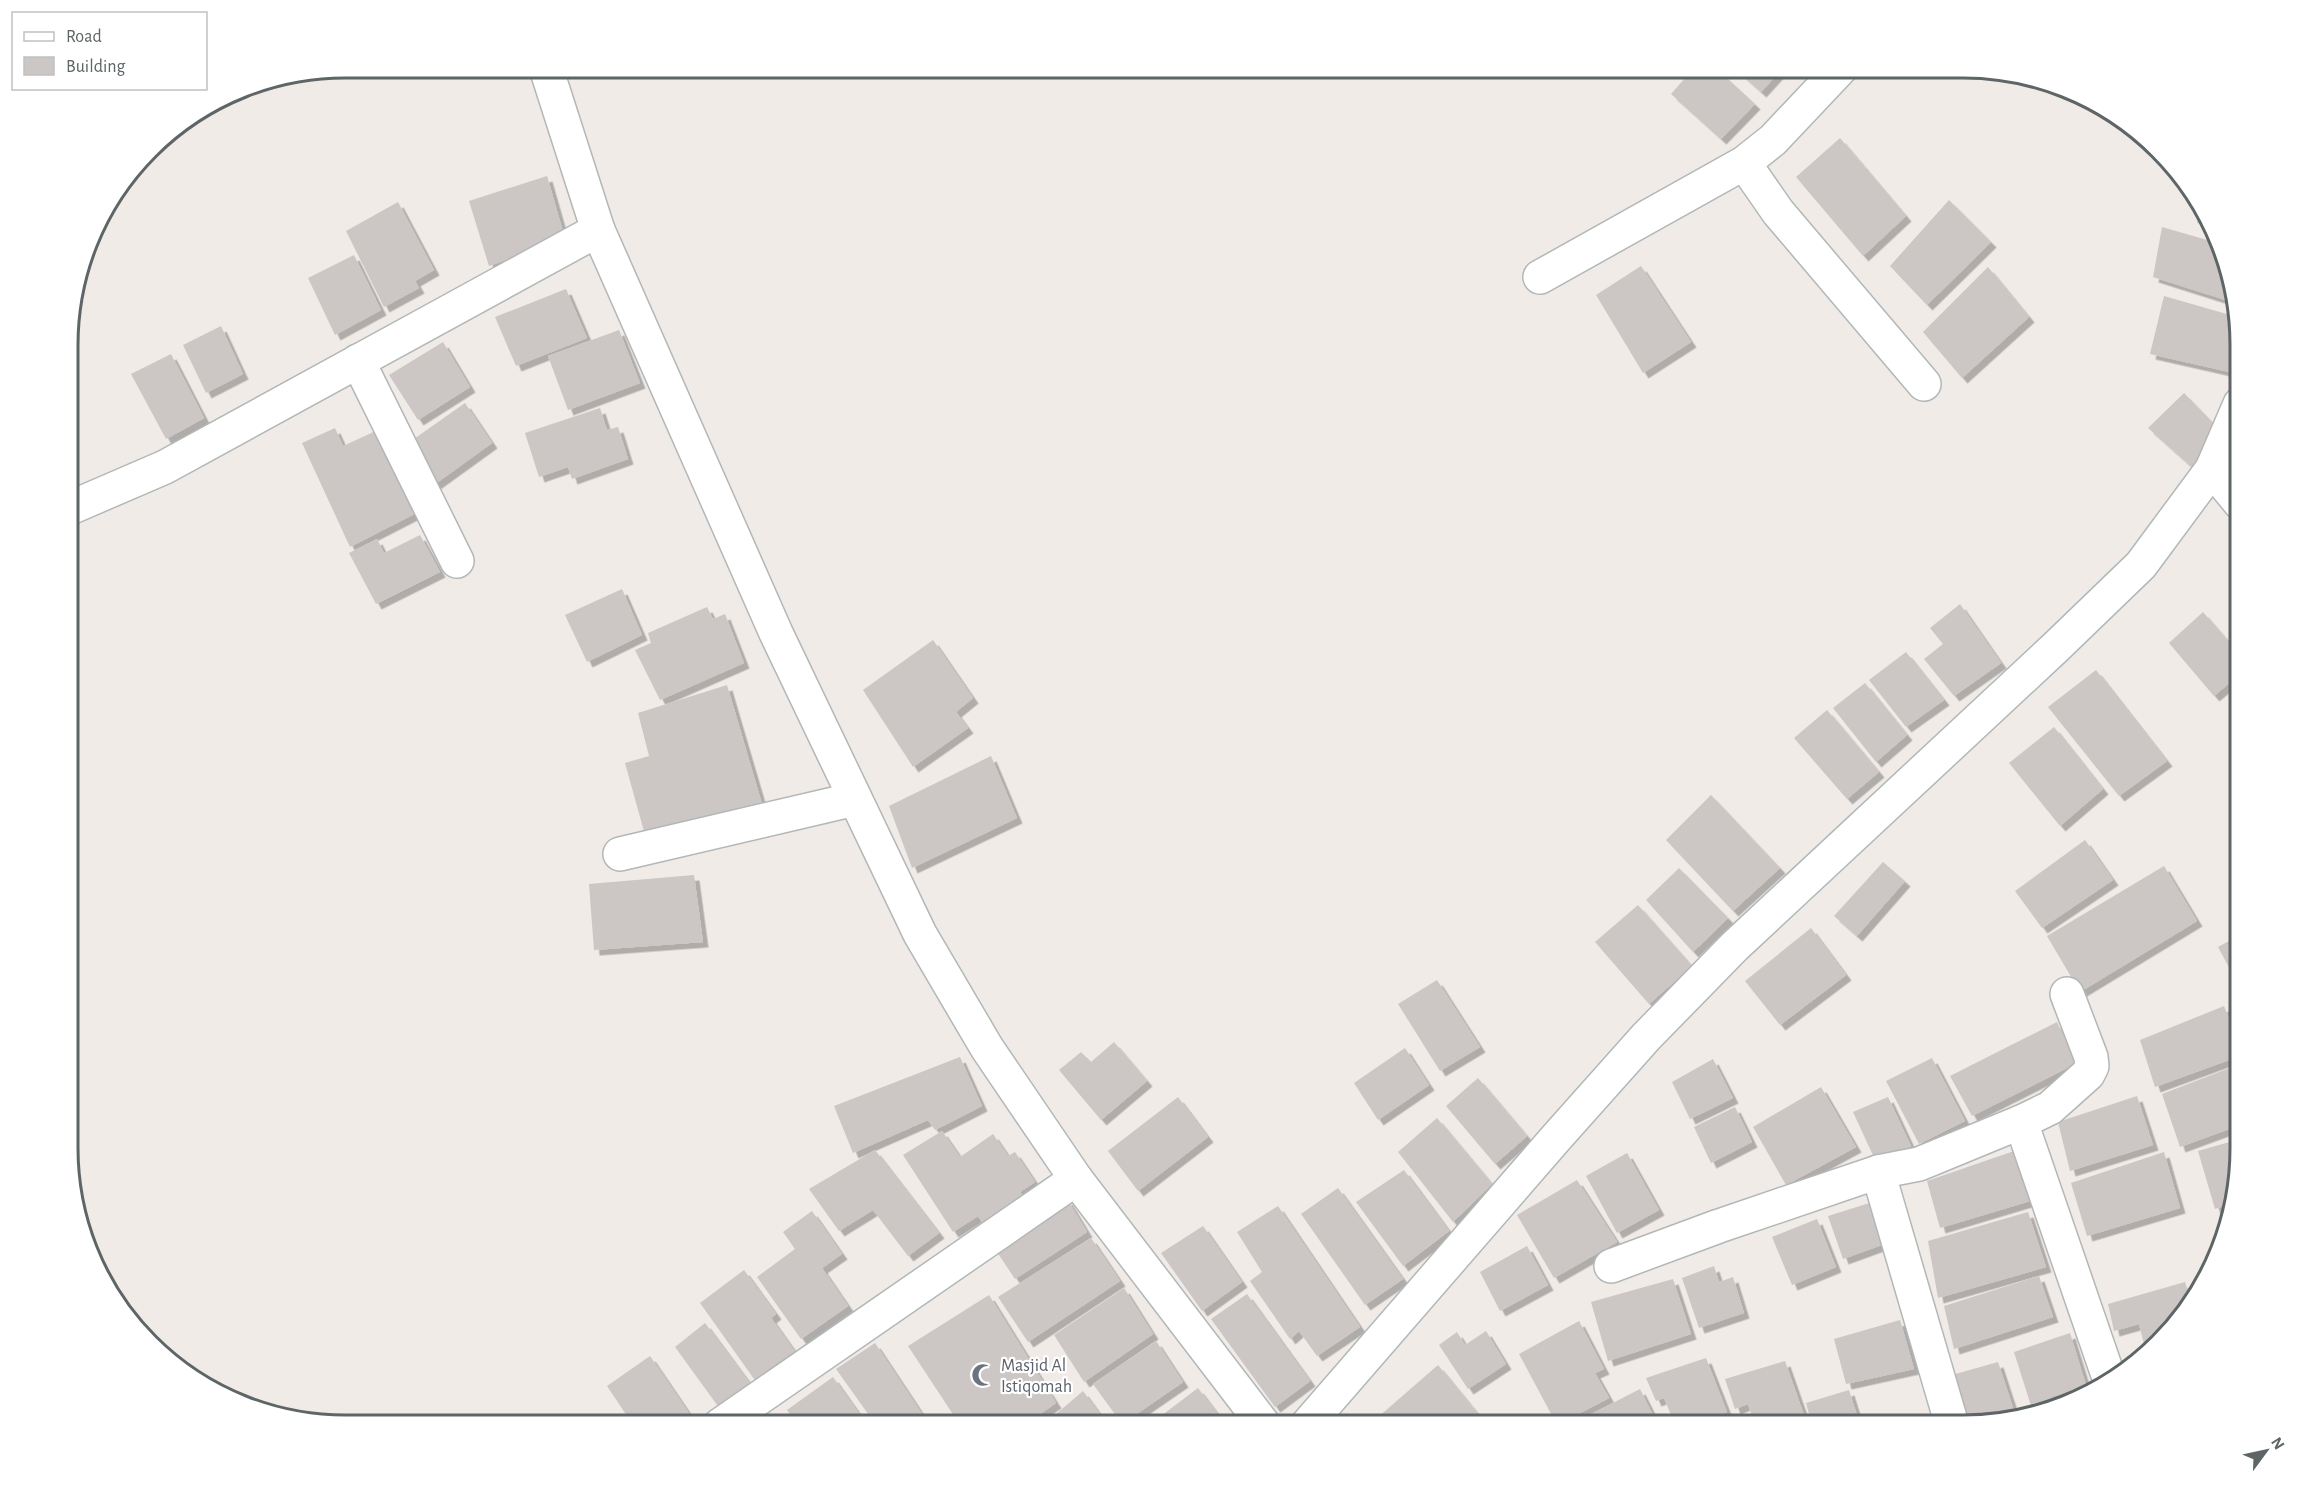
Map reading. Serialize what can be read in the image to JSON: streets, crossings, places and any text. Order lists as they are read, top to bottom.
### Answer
{
  "places": {
    "mosque": ["Masjid Al Istiqomah"]
  },
  "legend": ["Road", "Building"],
  "north": "top right"
}
